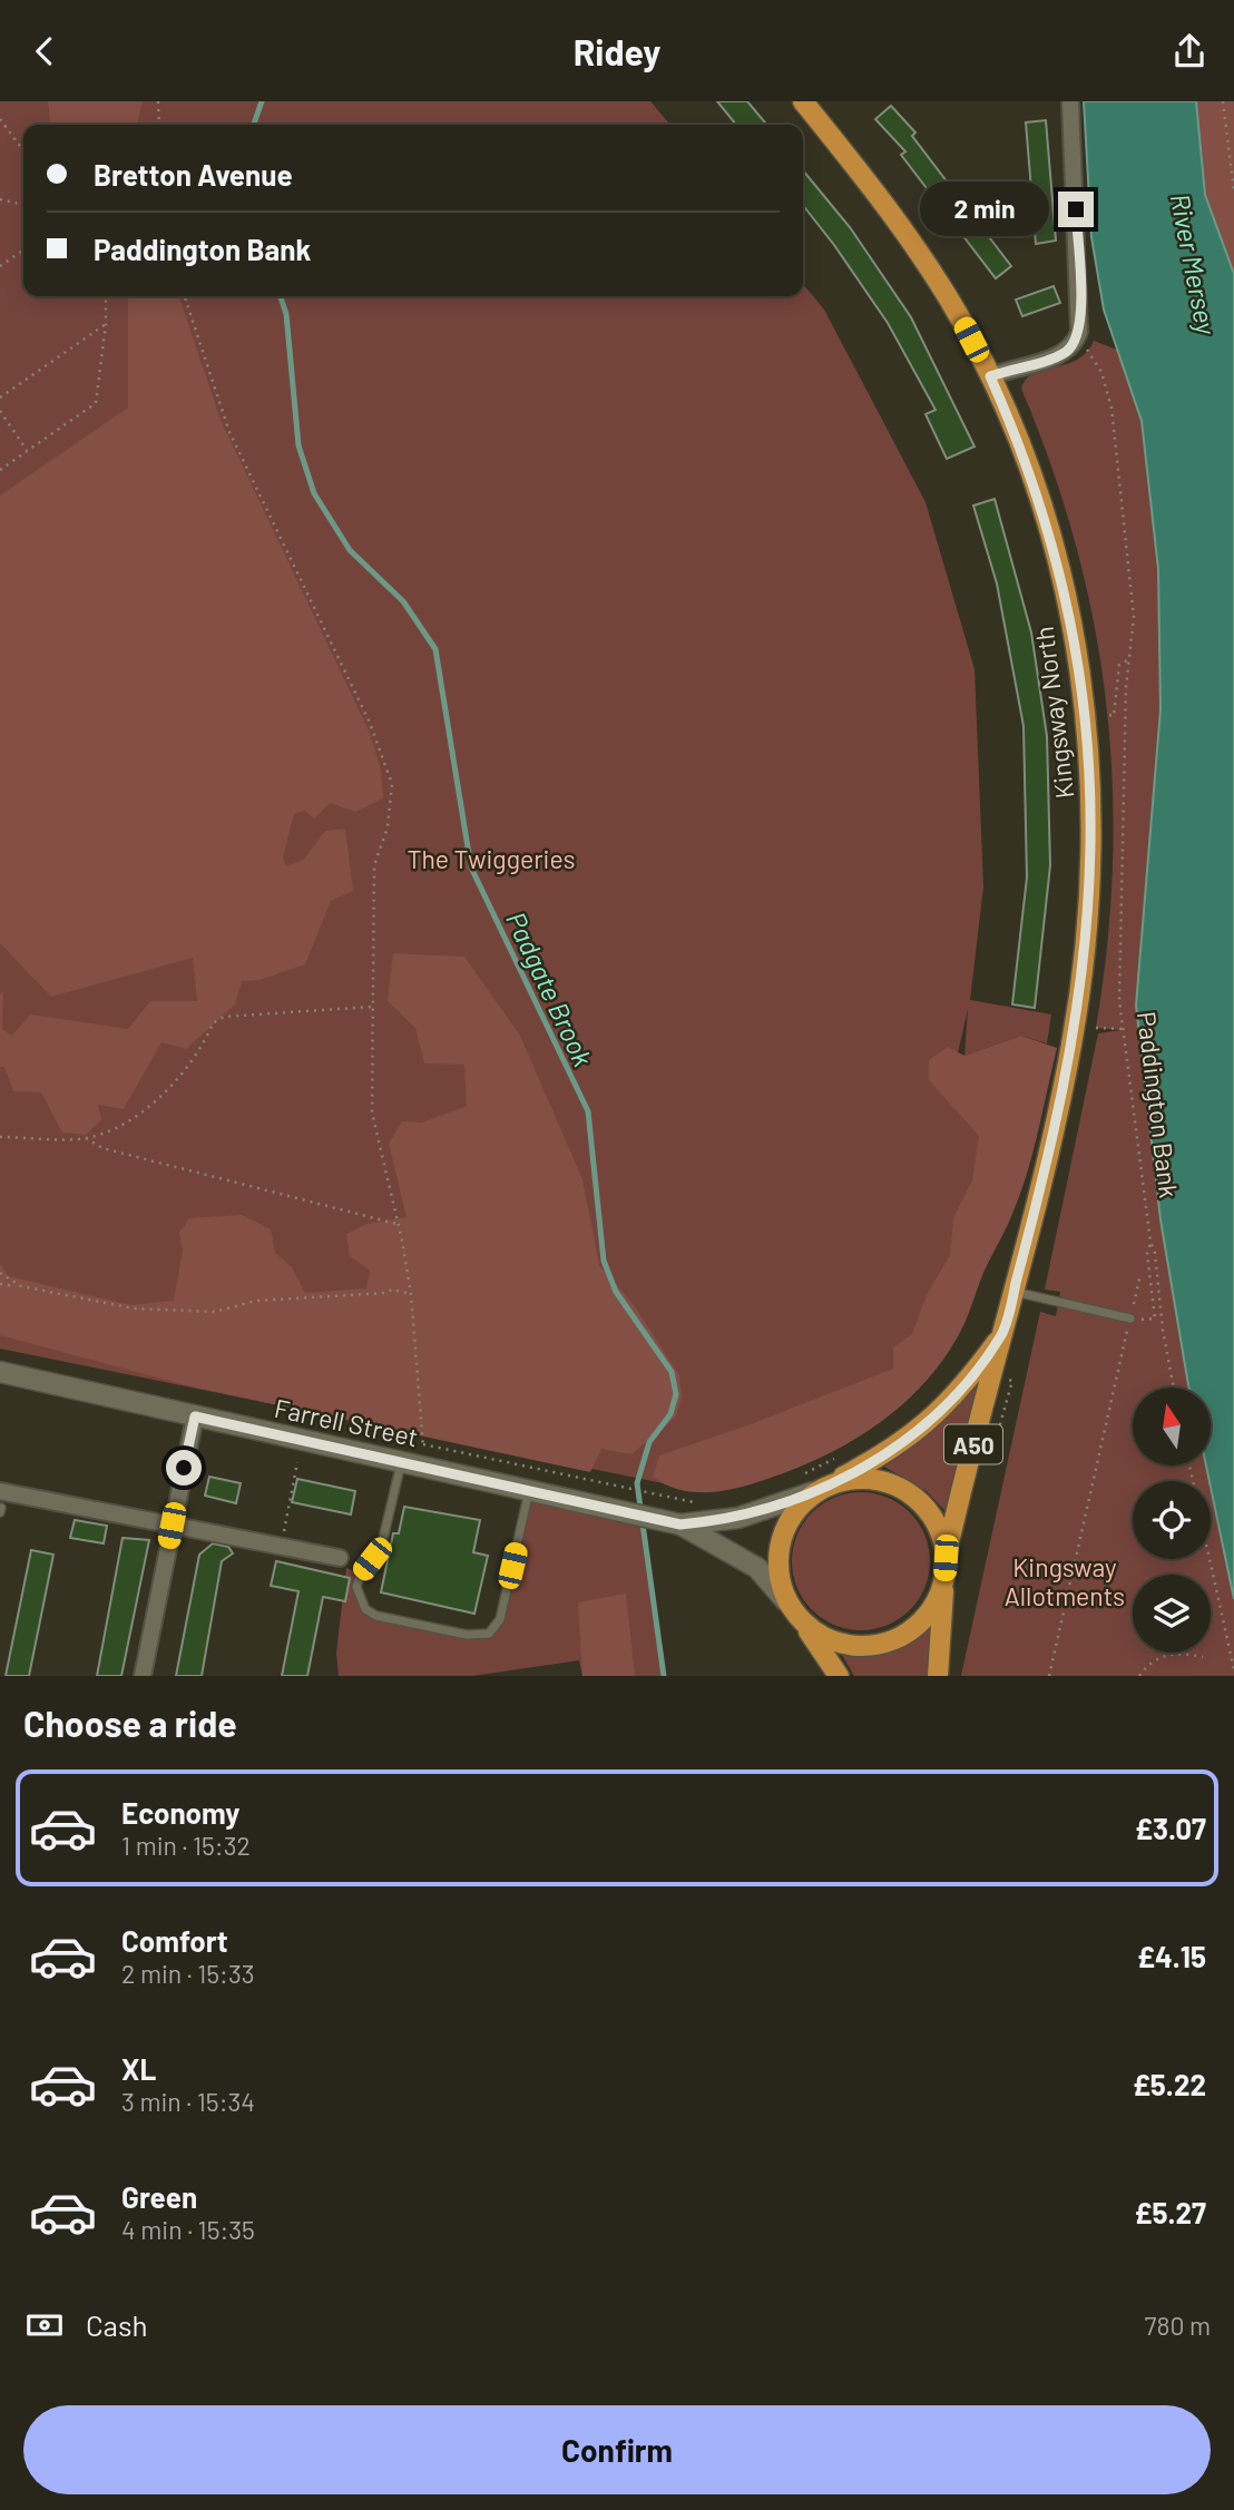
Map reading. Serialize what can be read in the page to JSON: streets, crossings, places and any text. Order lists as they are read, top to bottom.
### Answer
{
  "streets": {
    "main road": ["Kingsway North", "A50"],
    "street": ["Farrell Street"],
    "path": ["Paddington Bank"]
  },
  "crossings": [
    ["Kingsway North", "Farrell Street"],
    ["Kingsway North", "A50"],
    ["Farrell Street", "A50"]
  ],
  "water": ["River Mersey", "Padgate Brook"],
  "parks": ["The Twiggeries", "Kingsway Allotments"],
  "north": "top",
  "page": {
    "header": "Ridey",
    "banner": ["Bretton Avenue", "Paddington Bank"],
    "bubble": "2 min",
    "heading": "Choose a ride",
    "list": [
      {
        "name": "Economy",
        "note": "1 min · 15:32",
        "value": "£3.07"
      },
      {
        "name": "Comfort",
        "note": "2 min · 15:33",
        "value": "£4.15"
      },
      {
        "name": "XL",
        "note": "3 min · 15:34",
        "value": "£5.22"
      },
      {
        "name": "Green",
        "note": "4 min · 15:35",
        "value": "£5.27"
      }
    ],
    "pay": ["Cash", "780 m"],
    "buttons": "Confirm"
  }
}
